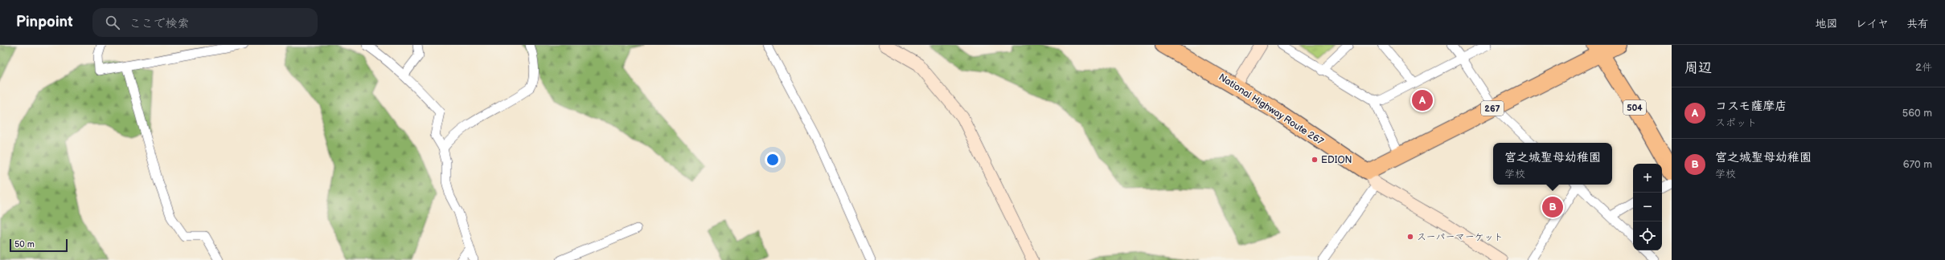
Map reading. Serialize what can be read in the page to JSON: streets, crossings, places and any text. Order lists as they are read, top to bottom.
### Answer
{
  "streets": {
    "highway": ["504", "267", "National Highway Route 267"]
  },
  "crossings": [
    ["504", "267"],
    ["267", "National Highway Route 267"]
  ],
  "places": ["EDION", "スーパーマーケット"],
  "scale_bar": "50 m",
  "page": {
    "header": "Pinpoint",
    "search": "ここで検索",
    "nav": ["地図", "レイヤ", "共有"],
    "heading": ["周辺", "2件"],
    "list": [
      {
        "mark": "A",
        "name": "コスモ薩摩店",
        "note": "スポット",
        "value": "560 m"
      },
      {
        "mark": "B",
        "name": "宮之城聖母幼稚園",
        "note": "学校",
        "value": "670 m"
      }
    ],
    "pins": ["A", "B"],
    "popup": ["宮之城聖母幼稚園", "学校"],
    "map_buttons": ["+", "−"],
    "scale": "50 m"
  }
}
